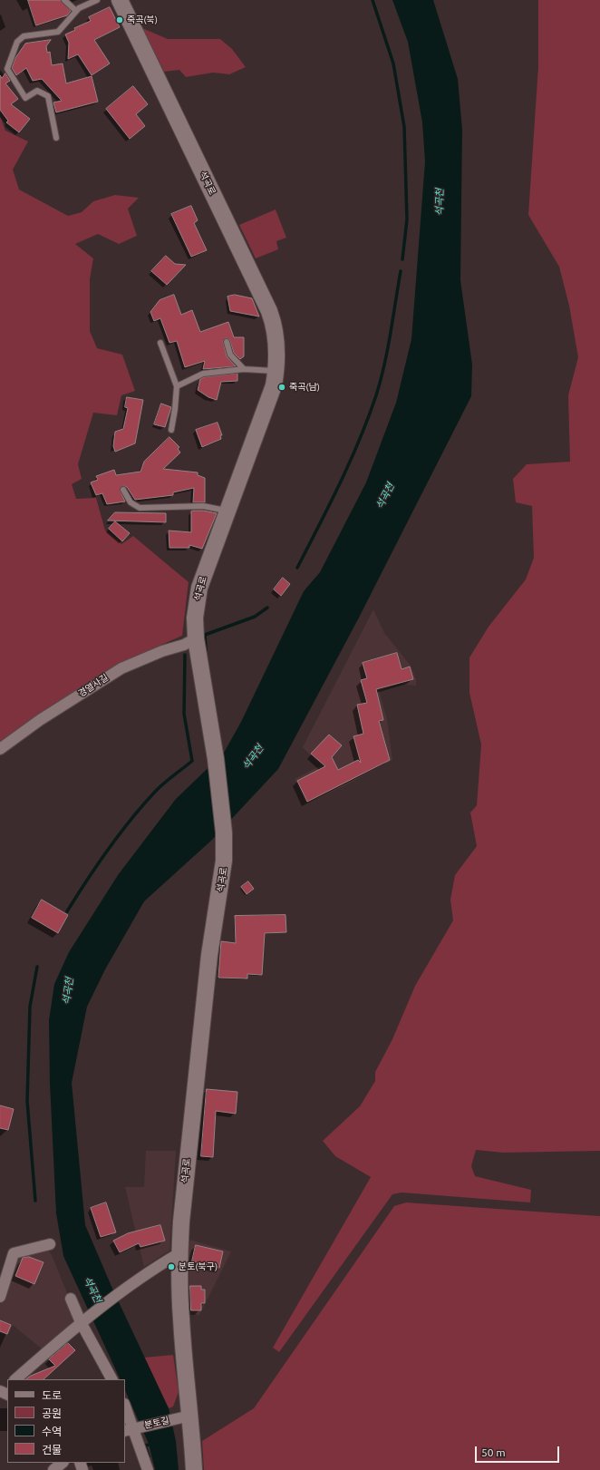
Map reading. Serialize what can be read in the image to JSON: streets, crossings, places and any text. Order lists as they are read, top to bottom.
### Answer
{
  "streets": {
    "street": ["석곡로", "경열사길", "분토길"]
  },
  "crossings": [
    ["석곡로", "경열사길"],
    ["석곡로", "분토길"]
  ],
  "water": ["석곡천"],
  "places": ["죽곡(북)", "죽곡(남)", "분토(북구)"],
  "legend": [
    "도로",
    "공원",
    "수역",
    "건물"
  ],
  "scale_bar": "50 m"
}
